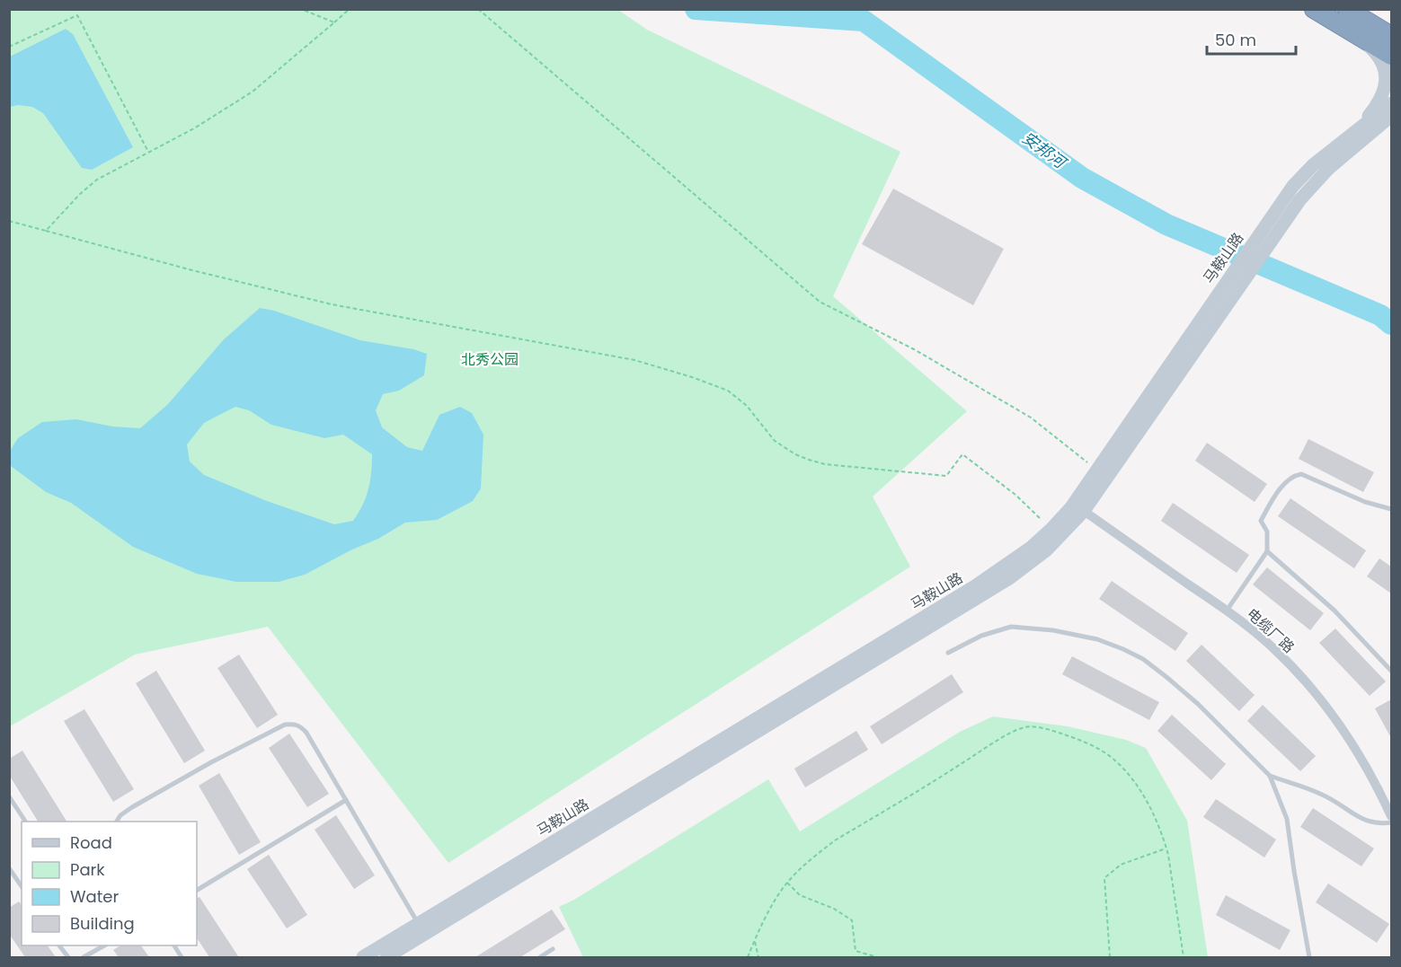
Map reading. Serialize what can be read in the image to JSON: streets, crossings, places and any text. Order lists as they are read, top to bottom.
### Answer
{
  "streets": {
    "main road": ["马鞍山路"],
    "street": ["电缆厂路"]
  },
  "crossings": [
    ["马鞍山路", "电缆厂路"]
  ],
  "water": ["安邦河"],
  "parks": ["北秀公园"],
  "legend": [
    "Road",
    "Park",
    "Water",
    "Building"
  ],
  "scale_bar": "50 m"
}
